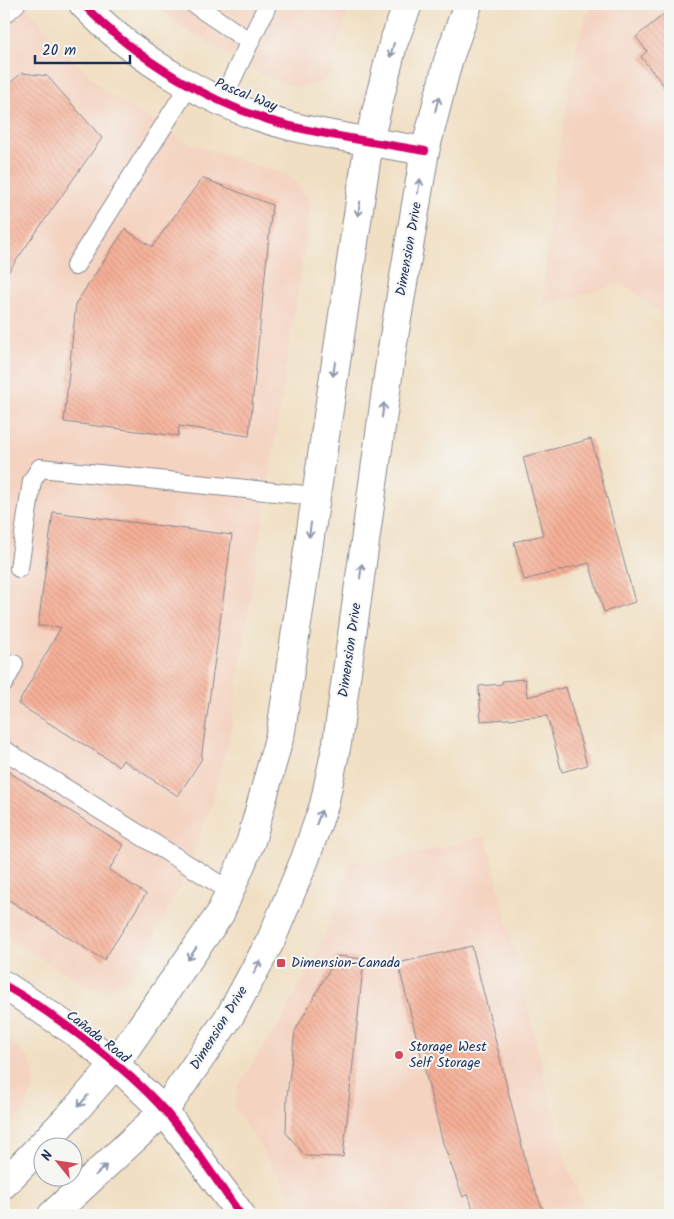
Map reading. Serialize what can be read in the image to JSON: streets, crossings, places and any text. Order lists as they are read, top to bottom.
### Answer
{
  "streets": {
    "main road": ["Pascal Way", "Dimension Drive", "Cañada Road"]
  },
  "crossings": [
    ["Pascal Way", "Dimension Drive"],
    ["Dimension Drive", "Cañada Road"]
  ],
  "places": {
    "transit": ["Dimension-Canada"],
    "other": ["Storage West Self Storage"]
  },
  "scale_bar": "20 m",
  "north": "top left"
}
